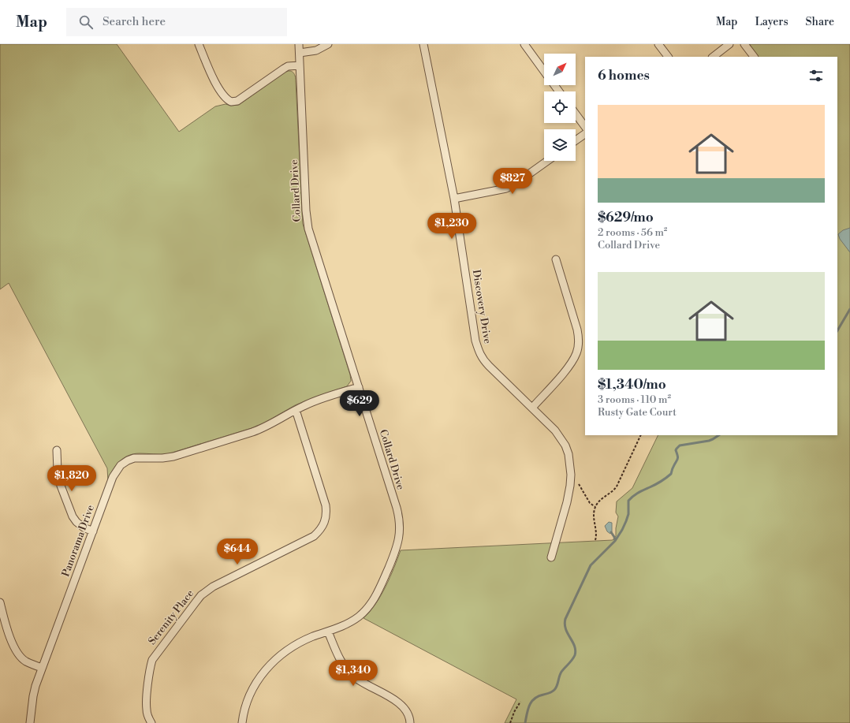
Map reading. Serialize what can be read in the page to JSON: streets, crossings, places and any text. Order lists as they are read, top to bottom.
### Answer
{
  "streets": {
    "street": [
      "Collard Drive",
      "Discovery Drive",
      "Panorama Drive",
      "Serenity Place"
    ]
  },
  "crossings": [
    ["Collard Drive", "Panorama Drive"],
    ["Panorama Drive", "Serenity Place"]
  ],
  "north": "top right",
  "page": {
    "header": "Map",
    "search": "Search here",
    "nav": ["Map", "Layers", "Share"],
    "heading": "6 homes",
    "list": [
      {
        "name": "$629/mo",
        "note": "2 rooms · 56 m² · Collard Drive"
      },
      {
        "name": "$1,340/mo",
        "note": "3 rooms · 110 m² · Rusty Gate Court"
      }
    ],
    "price": [
      "$827",
      "$1,230",
      "$629",
      "$1,820",
      "$644",
      "$1,340"
    ]
  }
}
